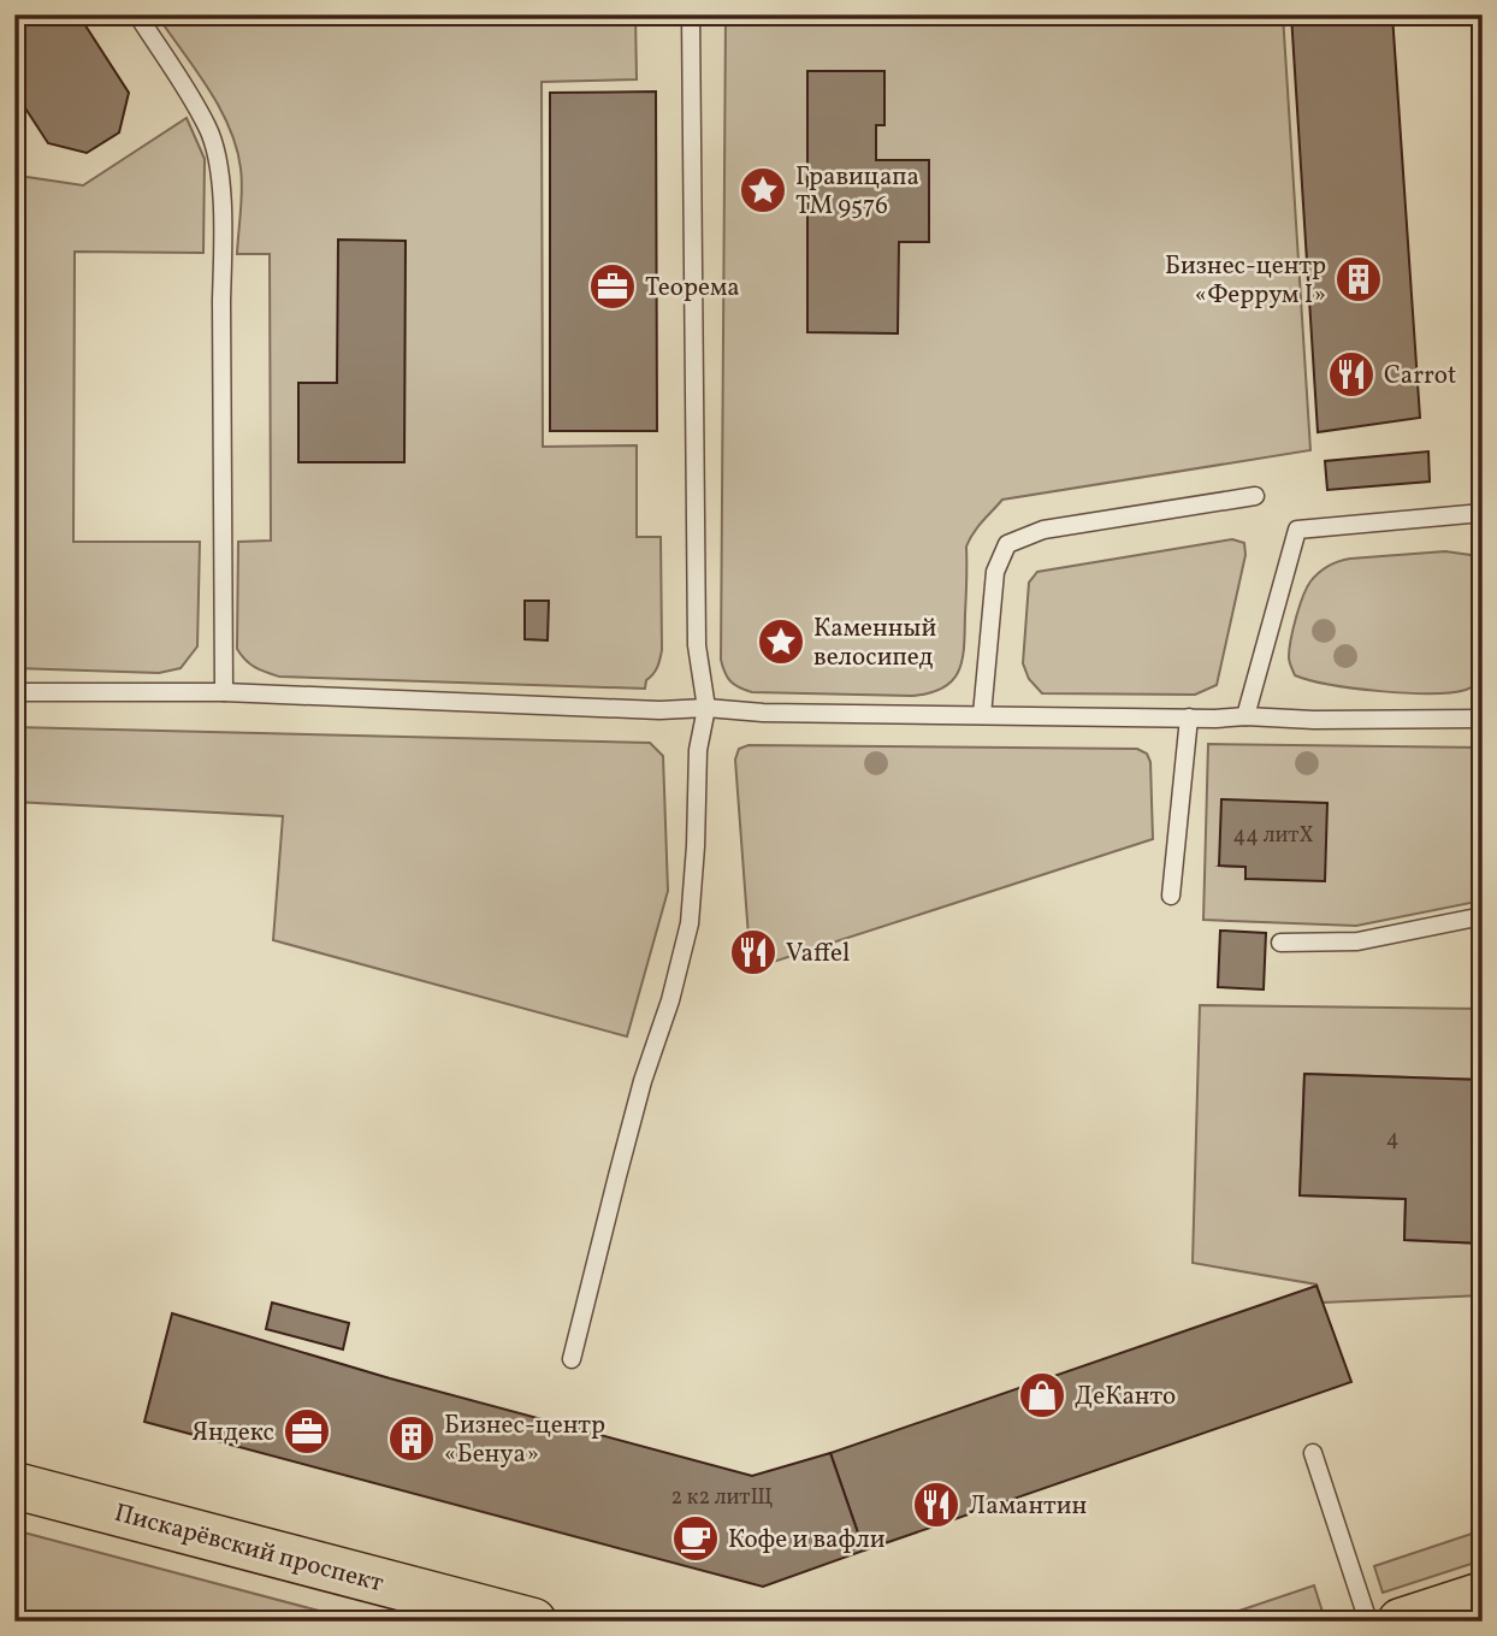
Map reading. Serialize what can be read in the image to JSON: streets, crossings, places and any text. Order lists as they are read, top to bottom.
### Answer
{
  "streets": {
    "main road": ["Пискарёвский проспект"]
  },
  "places": {
    "place": ["Гравицапа ТМ 9576", "Каменный велосипед"],
    "building": ["Бизнес-центр «Феррум I»", "Бизнес-центр «Бенуа»"],
    "office": ["Теорема", "Яндекс"],
    "restaurant": ["Carrot", "Vaffel", "Ламантин"],
    "shop": ["ДеКанто"],
    "cafe": ["Кофе и вафли"]
  },
  "house_numbers": ["44 литХ", "4", "2 к2 литЩ"]
}
